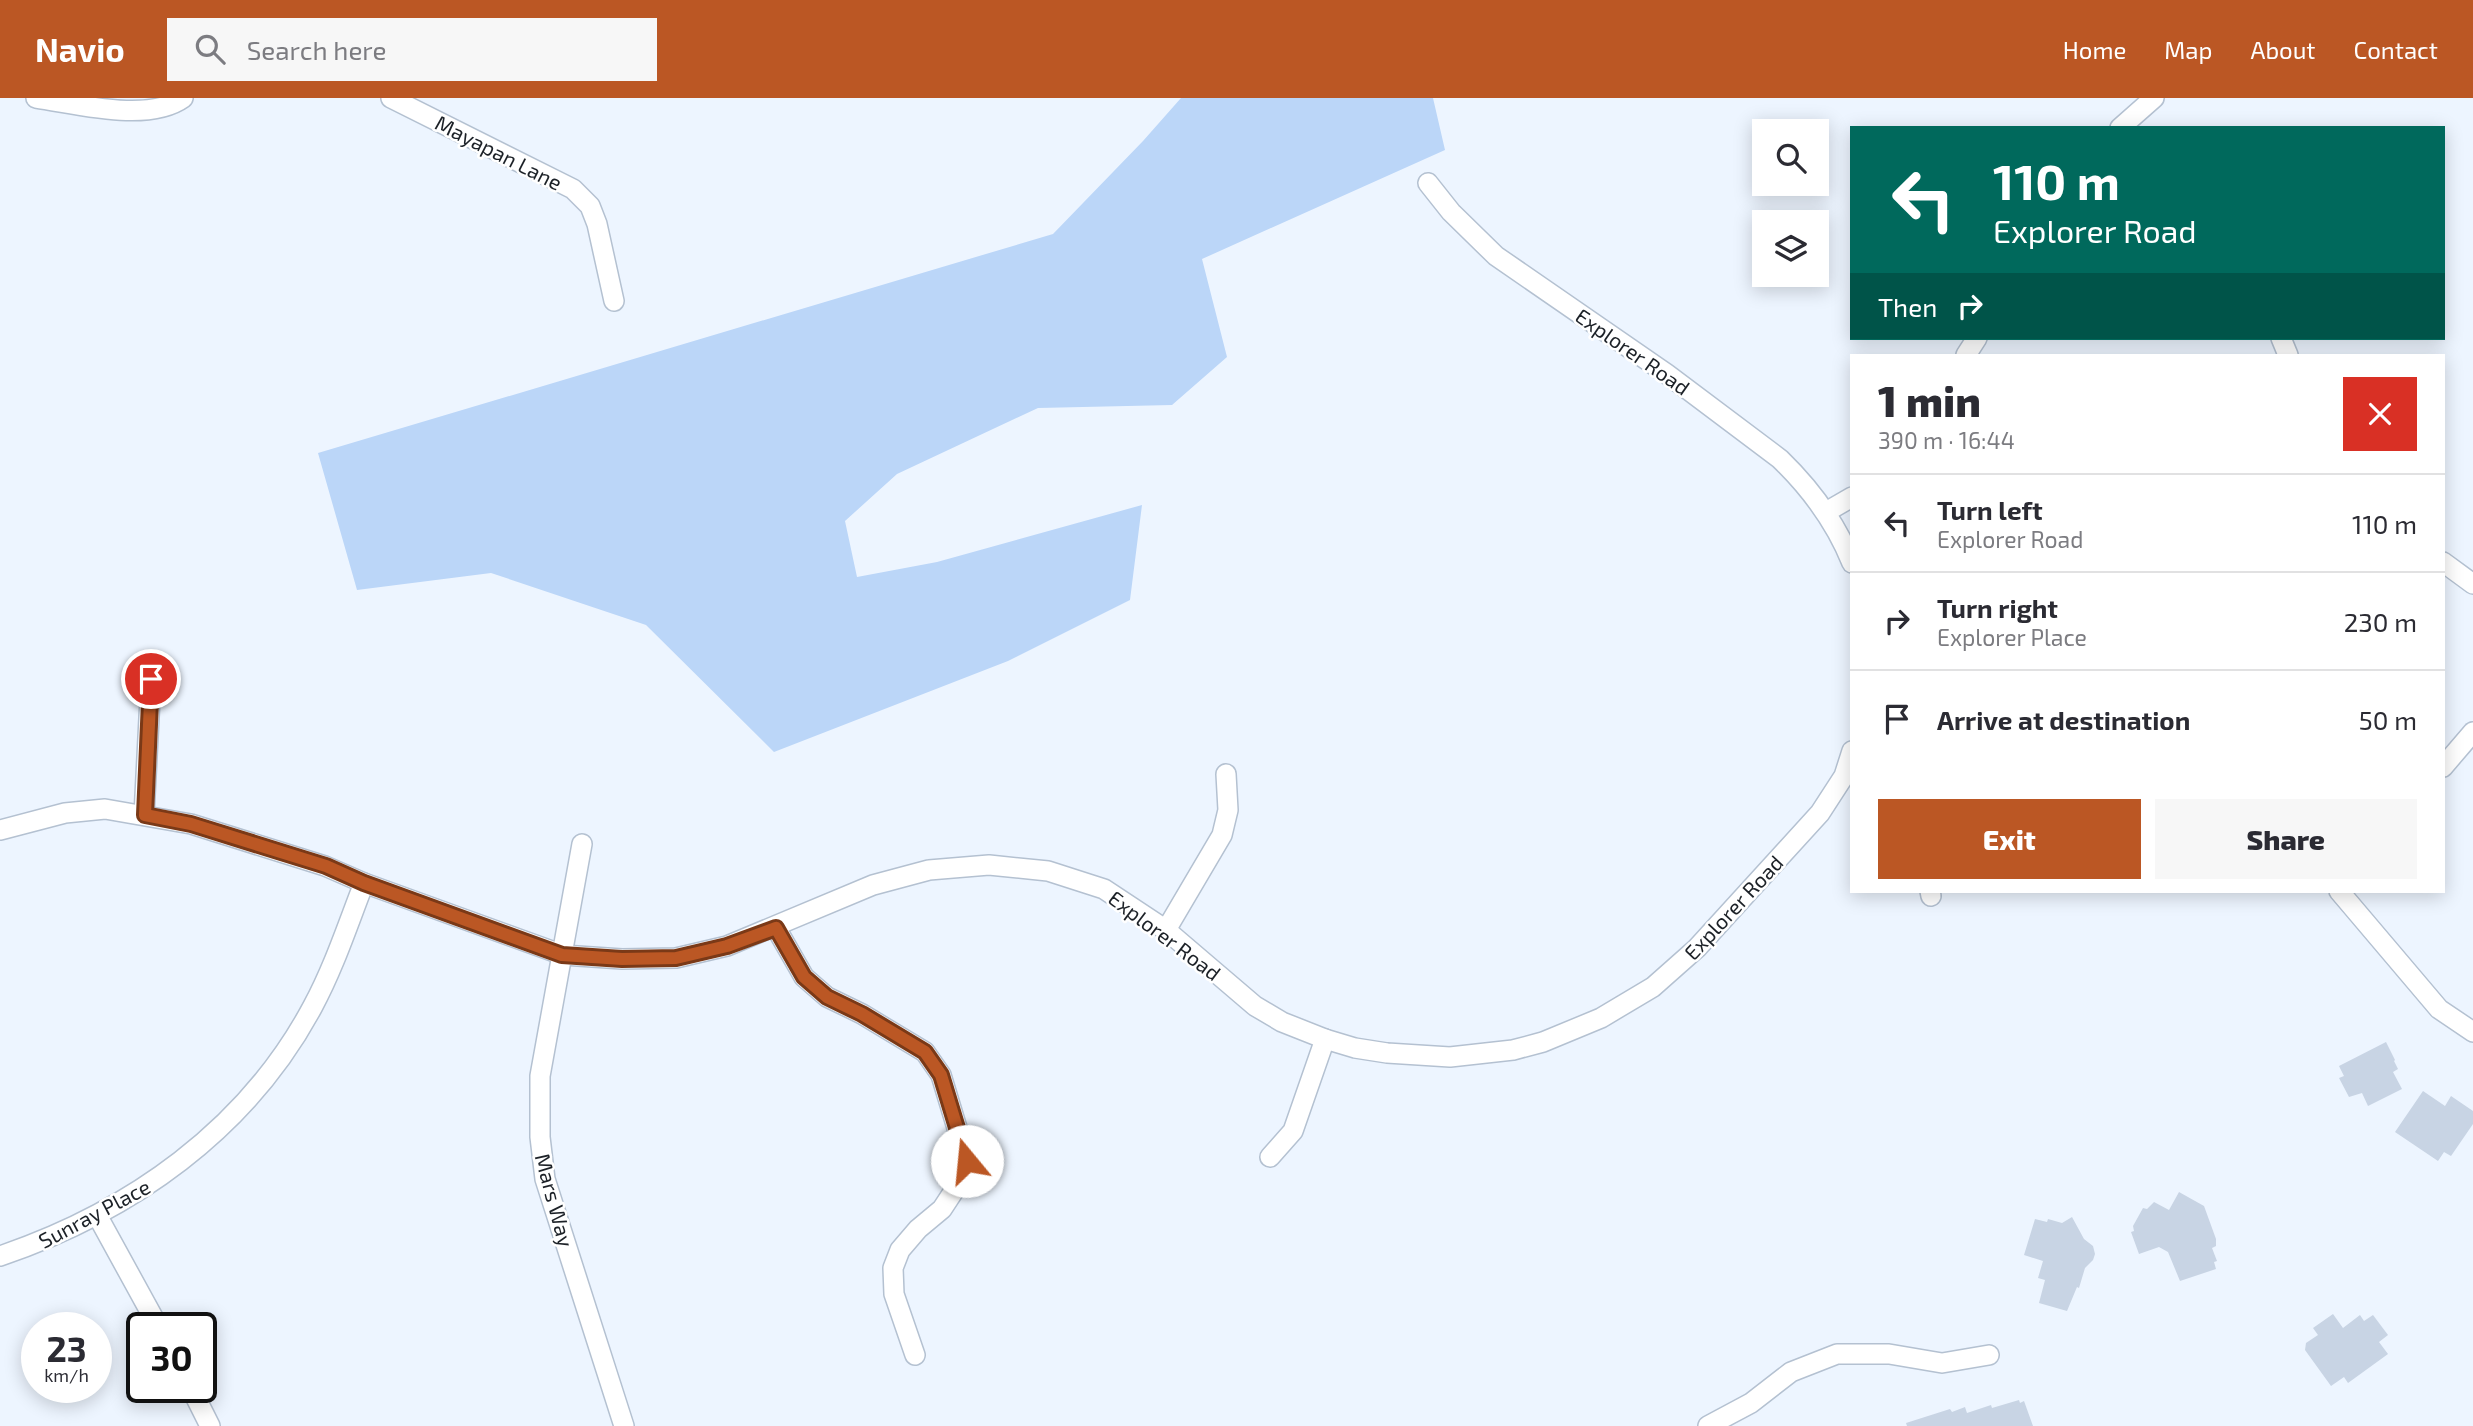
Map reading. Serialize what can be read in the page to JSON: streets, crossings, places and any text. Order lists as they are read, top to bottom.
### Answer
{
  "streets": {
    "street": [
      "Mayapan Lane",
      "Explorer Road",
      "Mars Way",
      "Sunray Place"
    ]
  },
  "crossings": [
    ["Explorer Road", "Mars Way"],
    ["Explorer Road", "Sunray Place"]
  ],
  "page": {
    "header": "Navio",
    "search": "Search here",
    "nav": [
      "Home",
      "Map",
      "About",
      "Contact"
    ],
    "turn": ["110 m", "Explorer Road"],
    "then": "Then",
    "heading": ["1 min", "390 m · 16:44"],
    "list": [
      {
        "name": "Turn left",
        "note": "Explorer Road",
        "value": "110 m"
      },
      {
        "name": "Turn right",
        "note": "Explorer Place",
        "value": "230 m"
      },
      {
        "name": "Arrive at destination",
        "value": "50 m"
      }
    ],
    "buttons": ["Exit", "Share"],
    "speed": "23 km/h",
    "limit": "30"
  }
}
